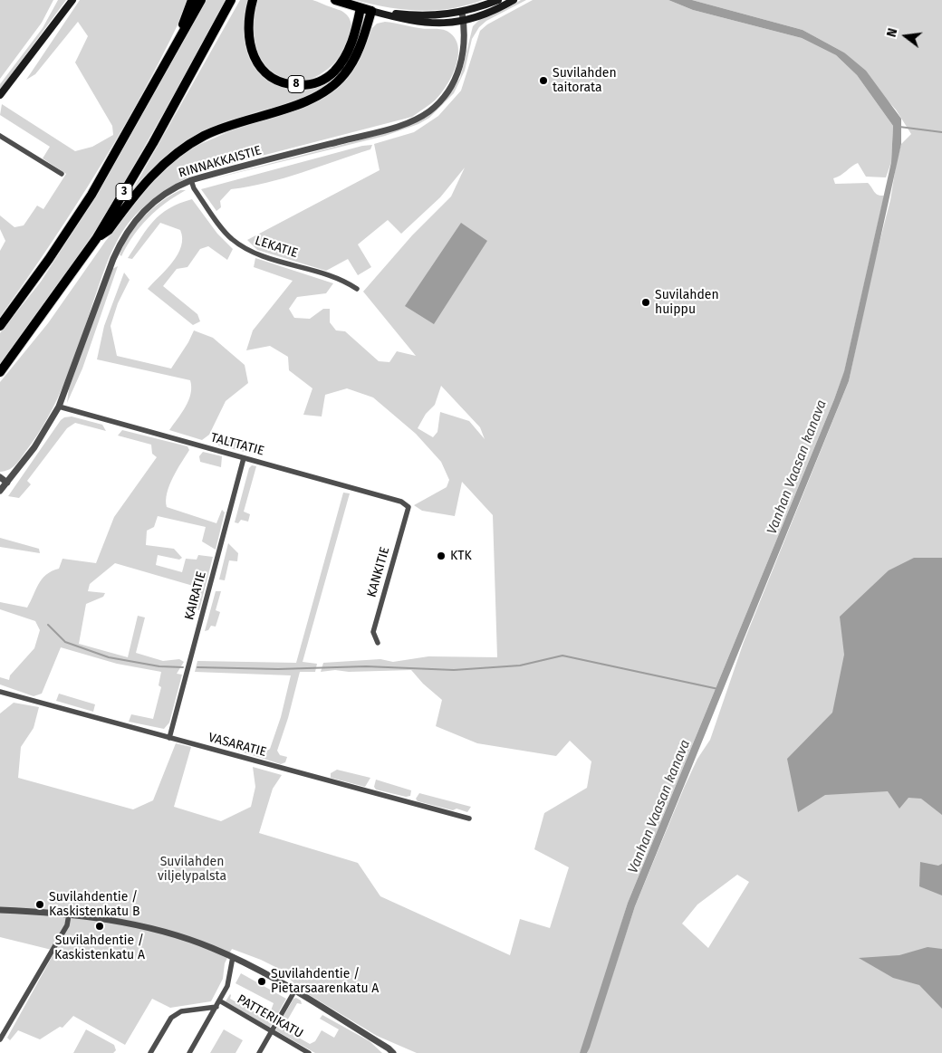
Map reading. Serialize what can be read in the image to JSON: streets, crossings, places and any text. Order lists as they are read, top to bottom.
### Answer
{
  "streets": {
    "highway": ["8", "3"],
    "street": [
      "RINNAKKAISTIE",
      "LEKATIE",
      "TALTTATIE",
      "KANKITIE",
      "KAIRATIE",
      "VASARATIE",
      "PATTERIKATU"
    ]
  },
  "crossings": [
    ["RINNAKKAISTIE", "LEKATIE"],
    ["RINNAKKAISTIE", "TALTTATIE"],
    ["TALTTATIE", "KANKITIE"],
    ["TALTTATIE", "KAIRATIE"],
    ["KAIRATIE", "VASARATIE"]
  ],
  "water": ["Vanhan Vaasan kanava"],
  "parks": ["Suvilahden viljelypalsta"],
  "places": [
    "Suvilahden taitorata",
    "Suvilahden huippu",
    "KTK",
    "Suvilahdentie / Kaskistenkatu B",
    "Suvilahdentie / Kaskistenkatu A",
    "Suvilahdentie / Pietarsaarenkatu A"
  ],
  "north": "left"
}
